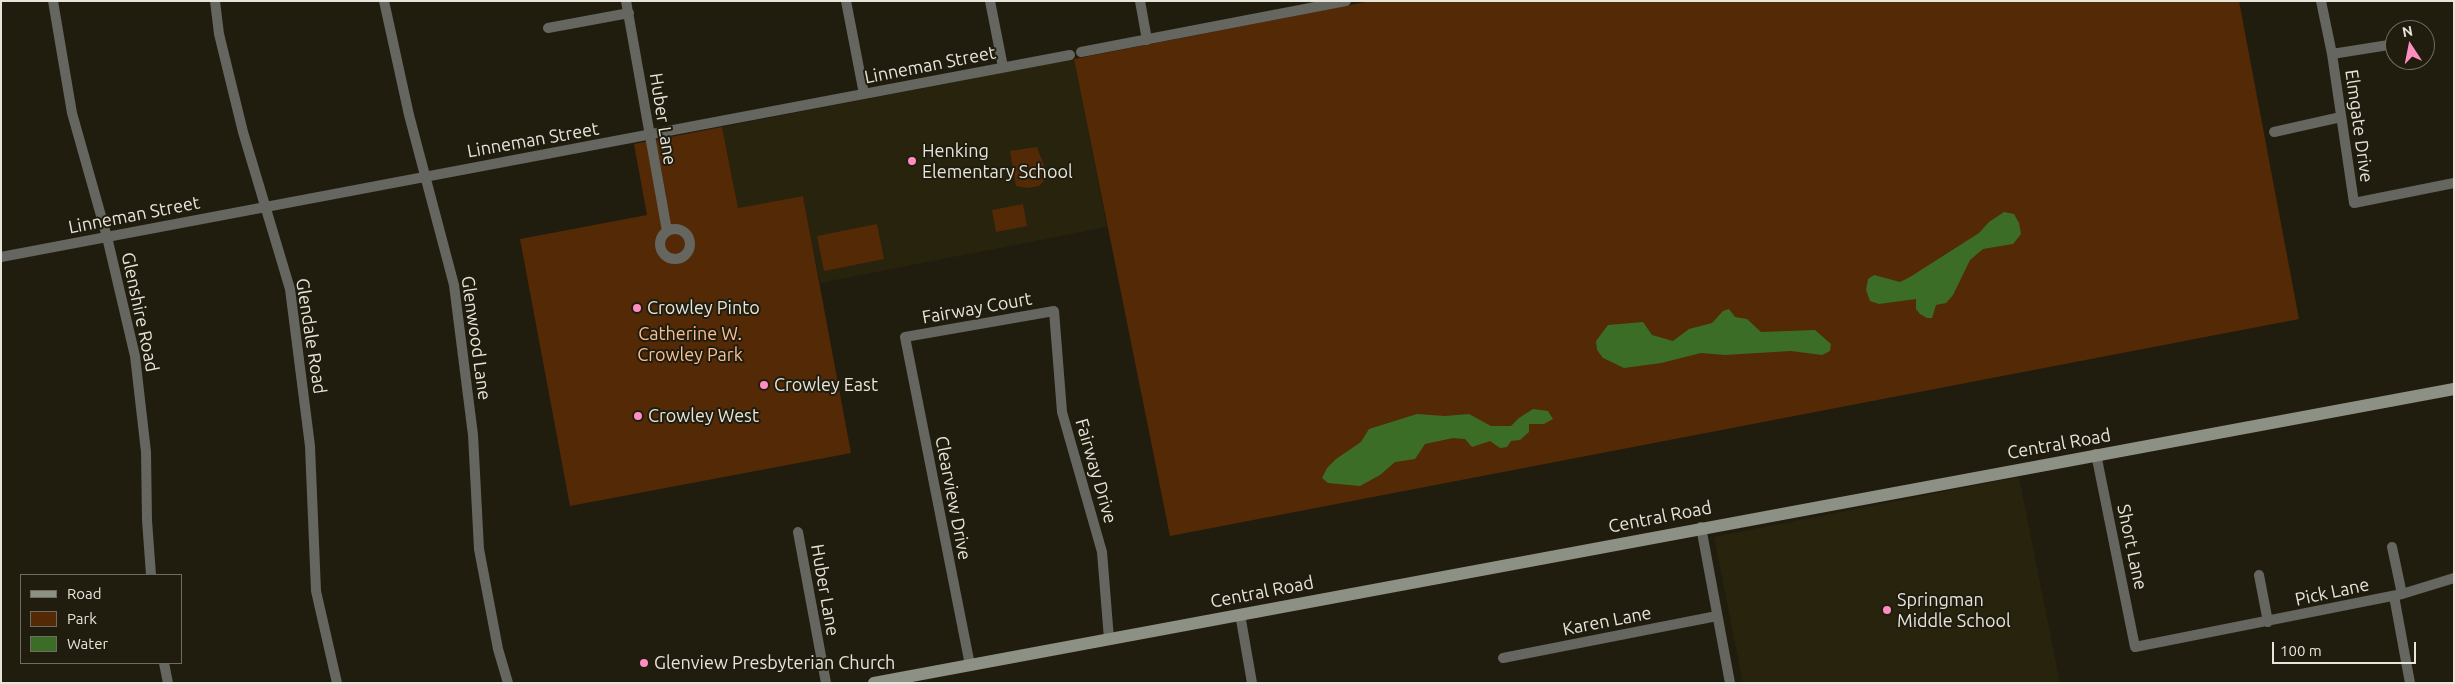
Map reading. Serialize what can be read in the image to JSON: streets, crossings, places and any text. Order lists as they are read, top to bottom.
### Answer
{
  "streets": {
    "main road": ["Central Road"],
    "street": [
      "Linneman Street",
      "Huber Lane",
      "Elmgate Drive",
      "Fairway Court",
      "Glenshire Road",
      "Glendale Road",
      "Glenwood Lane",
      "Fairway Drive",
      "Clearview Drive",
      "Short Lane",
      "Pick Lane",
      "Karen Lane"
    ]
  },
  "crossings": [
    ["Linneman Street", "Huber Lane"],
    ["Linneman Street", "Glenshire Road"],
    ["Linneman Street", "Glendale Road"],
    ["Linneman Street", "Glenwood Lane"],
    ["Fairway Court", "Fairway Drive"],
    ["Fairway Court", "Clearview Drive"],
    ["Central Road", "Fairway Drive"],
    ["Central Road", "Clearview Drive"],
    ["Central Road", "Short Lane"],
    ["Short Lane", "Pick Lane"]
  ],
  "parks": ["Catherine W. Crowley Park"],
  "places": [
    "Henking Elementary School",
    "Crowley Pinto",
    "Crowley East",
    "Crowley West",
    "Springman Middle School",
    "Glenview Presbyterian Church"
  ],
  "legend": ["Road", "Park", "Water"],
  "scale_bar": "100 m",
  "north": "top"
}
